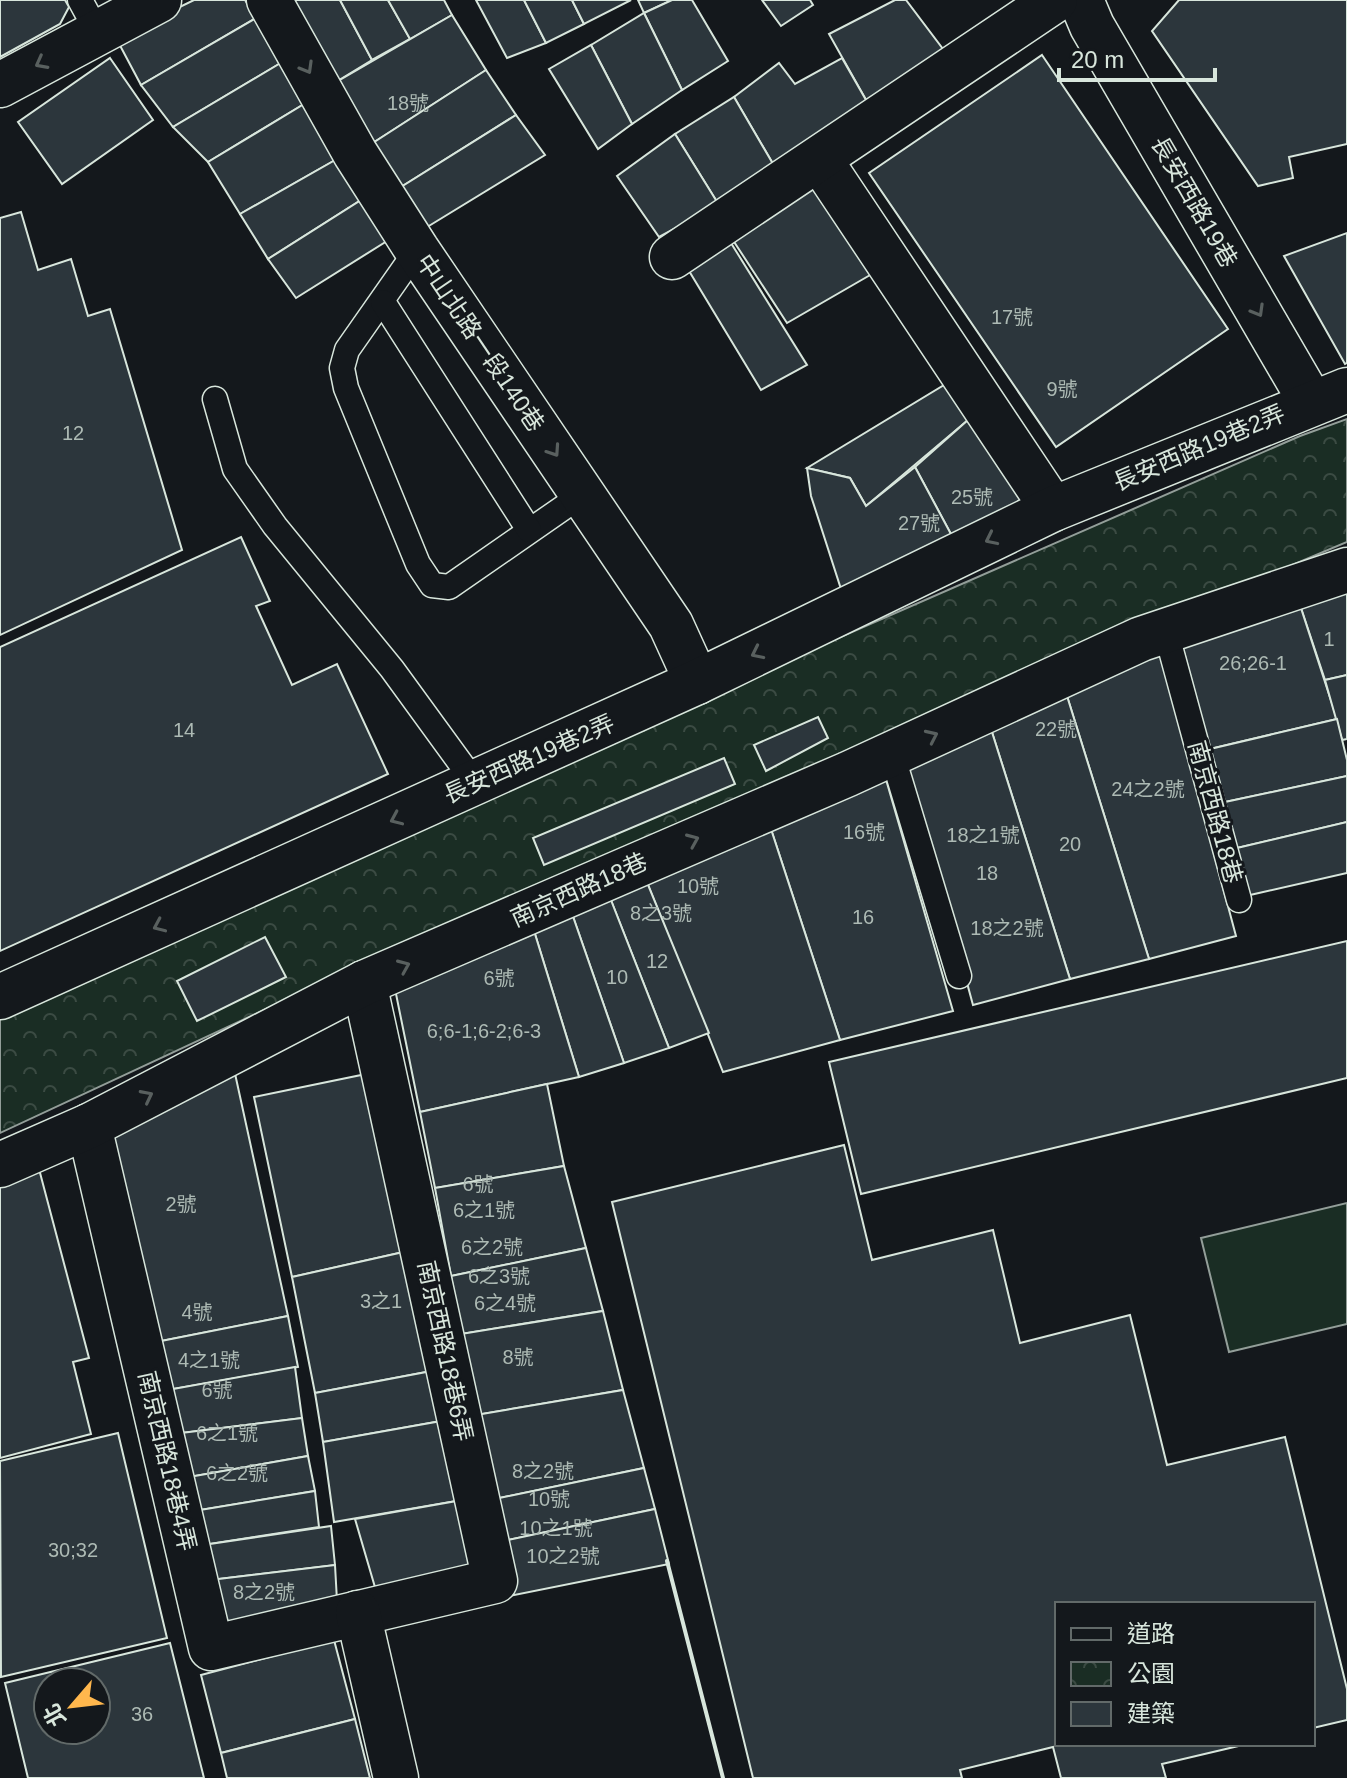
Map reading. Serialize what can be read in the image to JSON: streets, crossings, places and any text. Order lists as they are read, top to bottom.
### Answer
{
  "streets": {
    "street": [
      "長安西路19巷",
      "中山北路一段140巷",
      "長安西路19巷2弄",
      "南京西路18巷",
      "南京西路18巷6弄",
      "南京西路18巷4弄"
    ]
  },
  "crossings": [
    ["長安西路19巷", "長安西路19巷2弄"],
    ["中山北路一段140巷", "長安西路19巷2弄"],
    ["南京西路18巷", "南京西路18巷6弄"],
    ["南京西路18巷", "南京西路18巷4弄"],
    ["南京西路18巷6弄", "南京西路18巷4弄"]
  ],
  "one_way": ["中山北路一段140巷", "長安西路19巷2弄", "南京西路18巷"],
  "house_numbers": [
    "18號",
    "17號",
    "9號",
    "12",
    "25號",
    "27號",
    "1",
    "26;26-1",
    "22號",
    "14",
    "24之2號",
    "16號",
    "18之1號",
    "20",
    "18",
    "10號",
    "8之3號",
    "16",
    "18之2號",
    "12",
    "10",
    "6號",
    "6;6-1;6-2;6-3",
    "6號",
    "2號",
    "6之1號",
    "6之2號",
    "6之3號",
    "3之1",
    "6之4號",
    "4號",
    "8號",
    "4之1號",
    "6號",
    "6之1號",
    "8之2號",
    "6之2號",
    "10號",
    "10之1號",
    "30;32",
    "10之2號",
    "8之2號",
    "36"
  ],
  "legend": ["道路", "公園", "建築"],
  "scale_bar": "20 m",
  "north": "bottom left"
}
